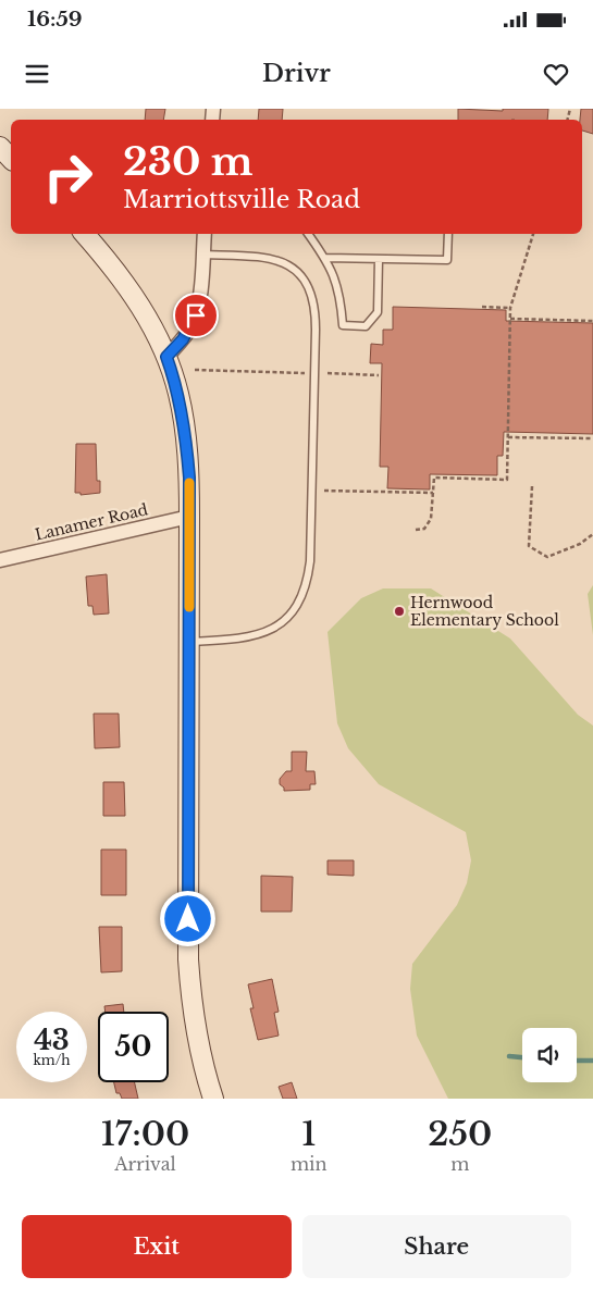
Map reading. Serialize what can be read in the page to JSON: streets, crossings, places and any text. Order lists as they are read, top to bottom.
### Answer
{
  "streets": {
    "street": ["Lanamer Road"]
  },
  "places": ["Hernwood Elementary School"],
  "page": {
    "status": "16:59",
    "header": "Drivr",
    "turn": ["230 m", "Marriottsville Road"],
    "speed": "43 km/h",
    "limit": "50",
    "eta": [
      "17:00",
      "Arrival",
      "1",
      "min",
      "250",
      "m"
    ],
    "buttons": ["Exit", "Share"]
  }
}
